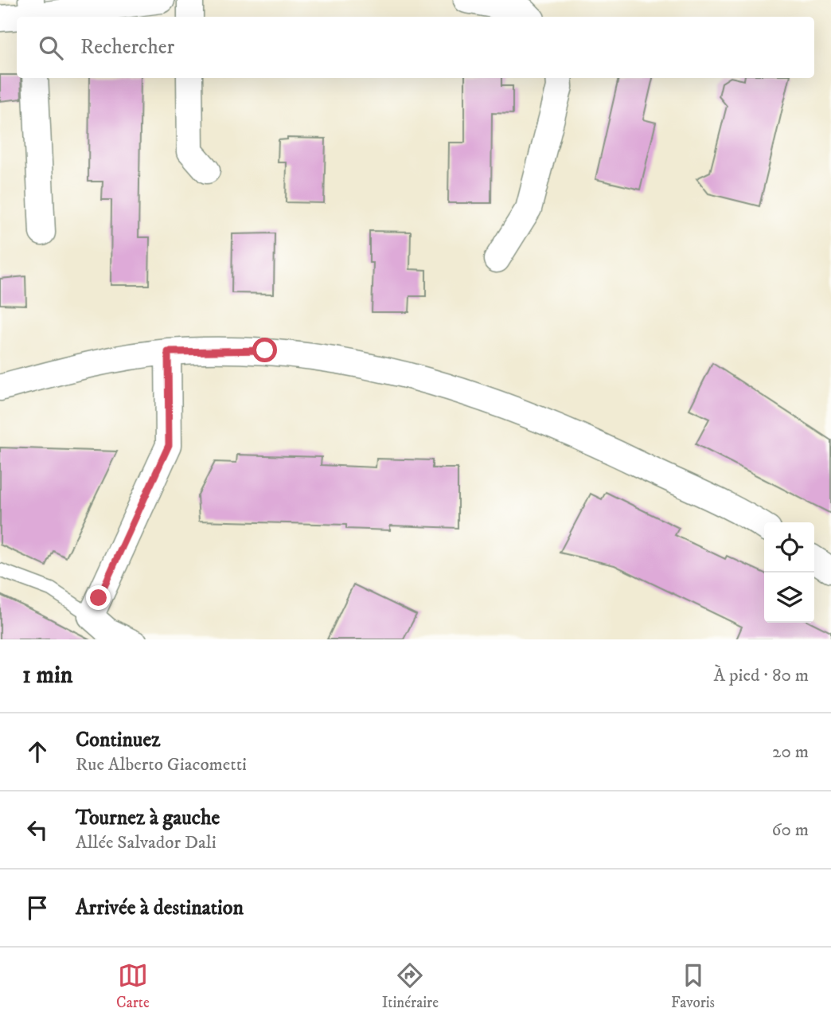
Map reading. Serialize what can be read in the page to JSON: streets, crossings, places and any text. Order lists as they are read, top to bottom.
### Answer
{
  "page": {
    "search": "Rechercher",
    "heading": ["1 min", "À pied · 80 m"],
    "list": [
      ["Continuez", "Rue Alberto Giacometti", "20 m"],
      ["Tournez à gauche", "Allée Salvador Dali", "60 m"],
      "Arrivée à destination"
    ],
    "nav": ["Carte", "Itinéraire", "Favoris"]
  }
}
